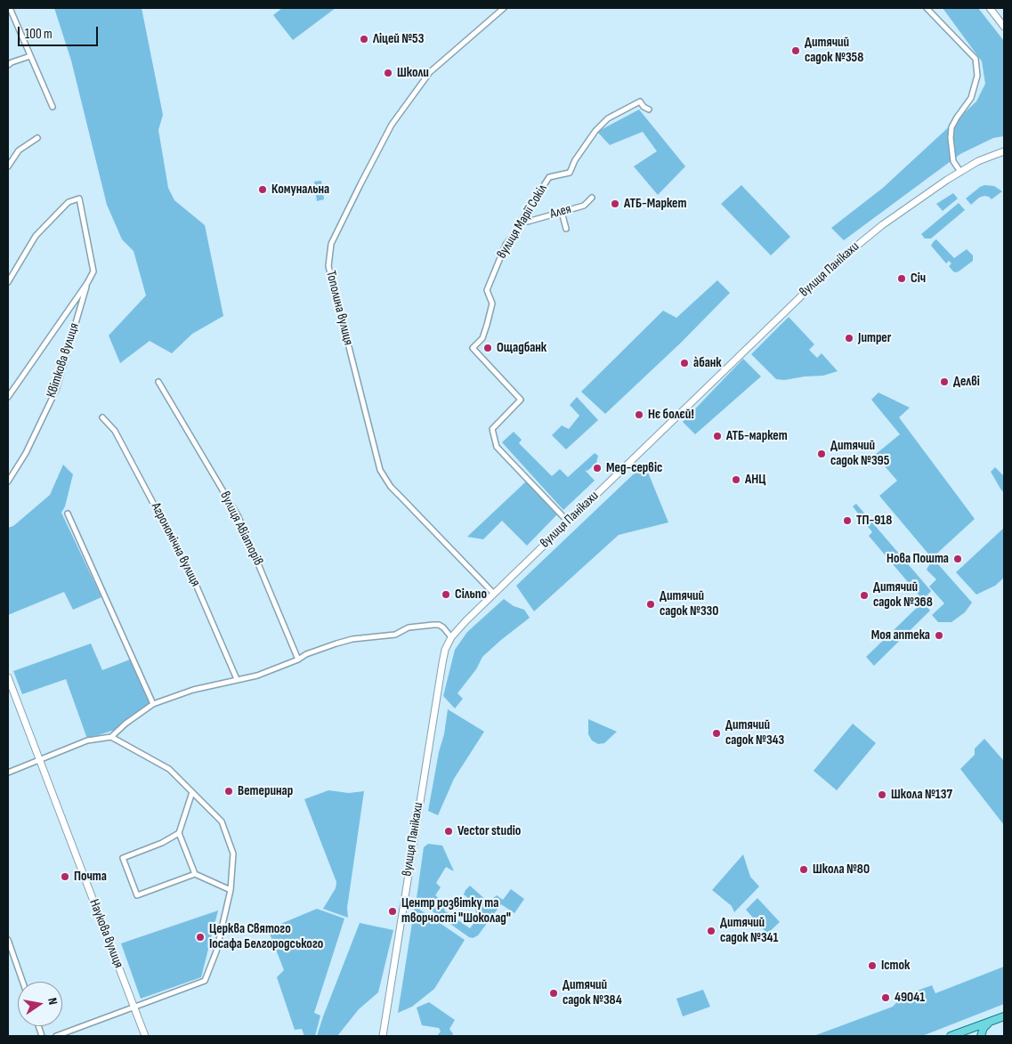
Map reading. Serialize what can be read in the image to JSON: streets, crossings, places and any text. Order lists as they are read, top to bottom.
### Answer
{
  "streets": {
    "street": [
      "Алея",
      "вулиця Марії Сокіл",
      "вулиця Панікахи",
      "Тополина вулиця",
      "Квіткова вулиця",
      "вулиця Авіаторів",
      "Агрономічна вулиця",
      "Наукова вулиця"
    ]
  },
  "crossings": [
    ["вулиця Марії Сокіл", "вулиця Панікахи"],
    ["вулиця Панікахи", "Тополина вулиця"]
  ],
  "places": [
    "Ліцей №53",
    "Дитячий садок №358",
    "Школи",
    "Комунальна",
    "АТБ-Маркет",
    "Січ",
    "Jumper",
    "Ощадбанк",
    "а̀банк",
    "Делві",
    "Нє болєй!",
    "АТБ-маркет",
    "Дитячий садок №395",
    "Мед-сервіс",
    "АНЦ",
    "ТП-918",
    "Нова Пошта",
    "Сільпо",
    "Дитячий садок №368",
    "Дитячий садок №330",
    "Моя аптека",
    "Дитячий садок №343",
    "Ветеринар",
    "Школа №137",
    "Vector studio",
    "Школа №80",
    "Почта",
    "Центр розвітку та творчості \"Шоколад\"",
    "Дитячий садок №341",
    "Церква Святого Іосафа Белгородського",
    "Істок",
    "Дитячий садок №384",
    "49041"
  ],
  "scale_bar": "100 m",
  "north": "right"
}
